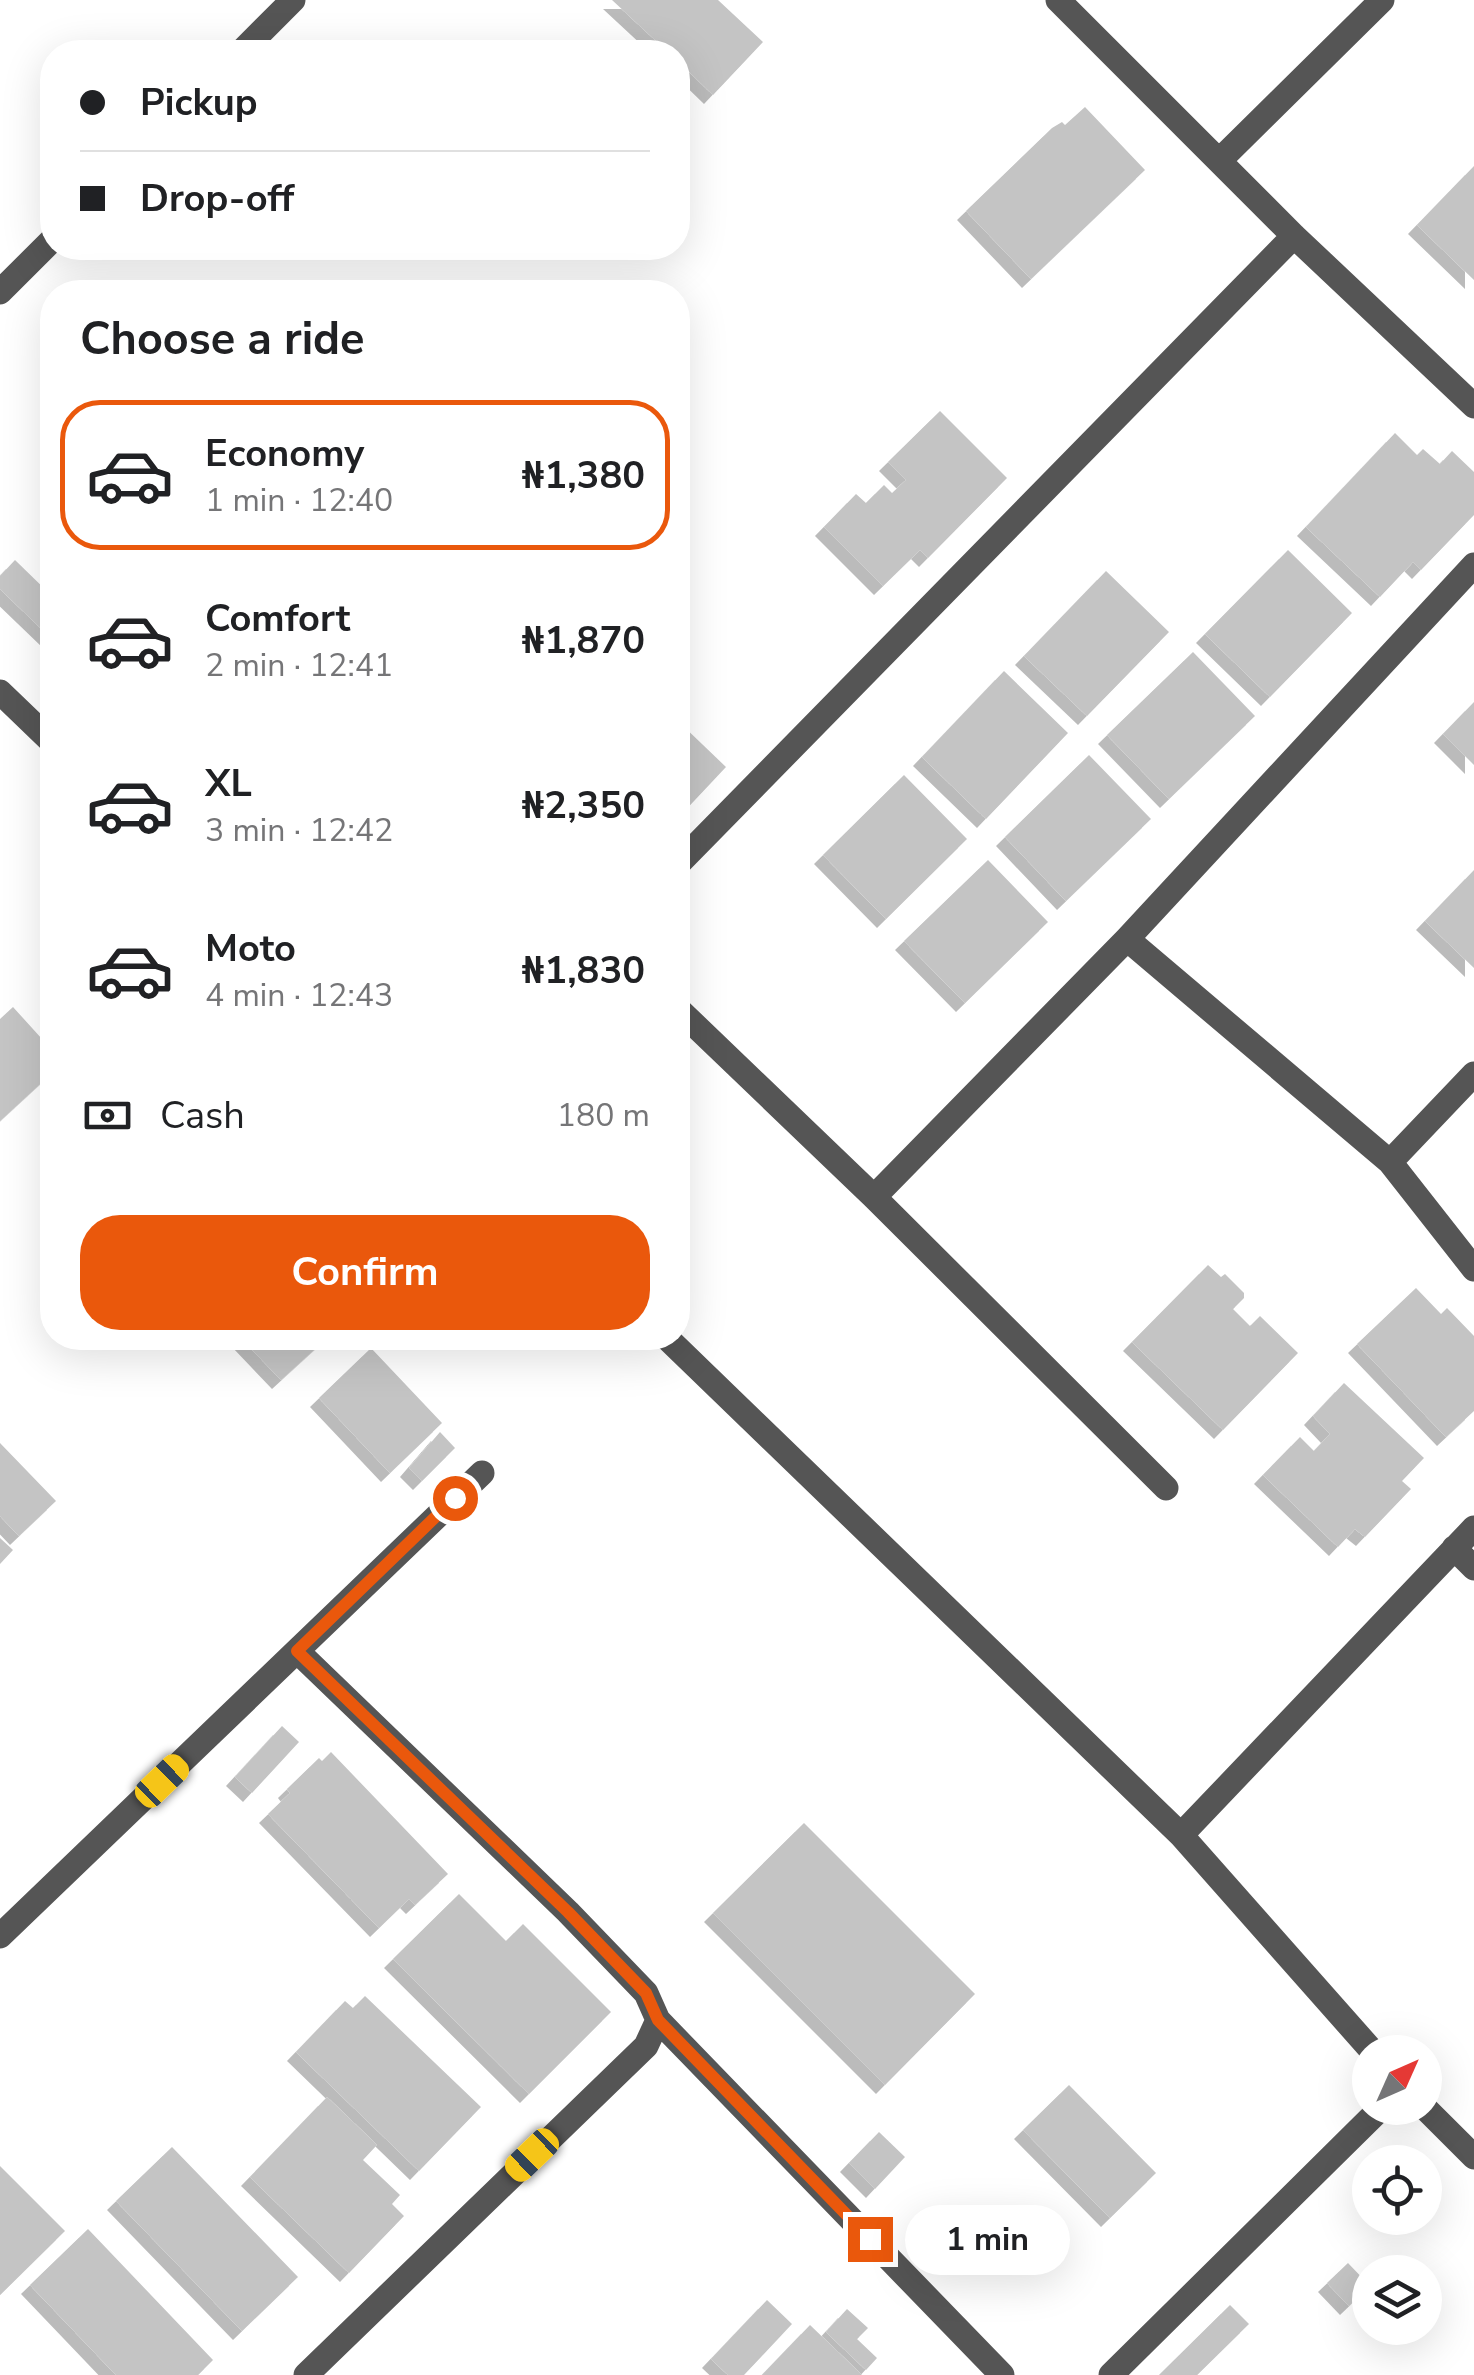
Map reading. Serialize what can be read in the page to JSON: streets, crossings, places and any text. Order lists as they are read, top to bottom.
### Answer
{
  "north": "top right",
  "page": {
    "banner": ["Pickup", "Drop-off"],
    "heading": "Choose a ride",
    "list": [
      {
        "name": "Economy",
        "note": "1 min · 12:40",
        "value": "₦1,380"
      },
      {
        "name": "Comfort",
        "note": "2 min · 12:41",
        "value": "₦1,870"
      },
      {
        "name": "XL",
        "note": "3 min · 12:42",
        "value": "₦2,350"
      },
      {
        "name": "Moto",
        "note": "4 min · 12:43",
        "value": "₦1,830"
      }
    ],
    "pay": ["Cash", "180 m"],
    "buttons": "Confirm",
    "bubble": "1 min"
  }
}
